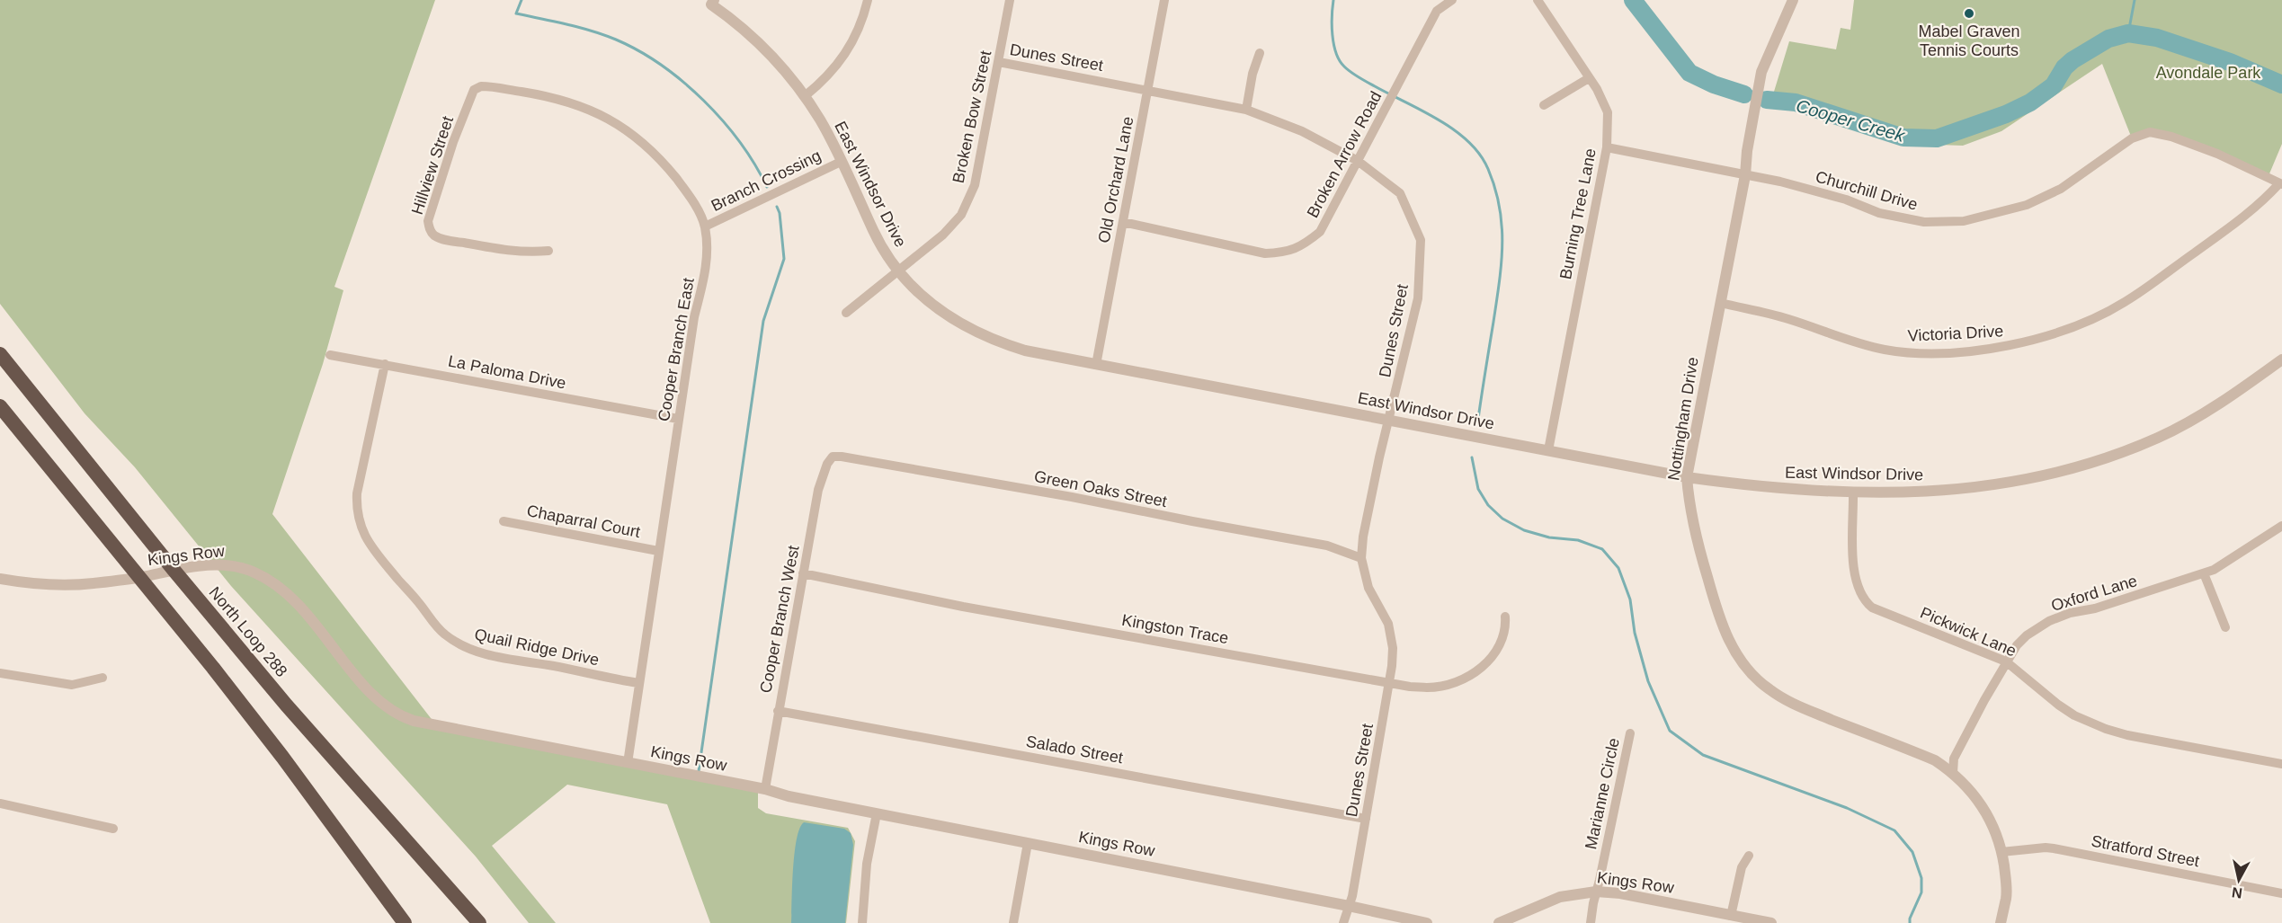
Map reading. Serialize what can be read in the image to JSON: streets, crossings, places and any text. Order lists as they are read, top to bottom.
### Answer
{
  "streets": {
    "highway": ["North Loop 288"],
    "street": [
      "Dunes Street",
      "Broken Bow Street",
      "Broken Arrow Road",
      "Hillview Street",
      "Old Orchard Lane",
      "Branch Crossing",
      "East Windsor Drive",
      "Churchill Drive",
      "Burning Tree Lane",
      "Victoria Drive",
      "Cooper Branch East",
      "La Paloma Drive",
      "Nottingham Drive",
      "Green Oaks Street",
      "Chaparral Court",
      "Kings Row",
      "Oxford Lane",
      "Cooper Branch West",
      "Kingston Trace",
      "Pickwick Lane",
      "Quail Ridge Drive",
      "Salado Street",
      "Marianne Circle",
      "Stratford Street"
    ]
  },
  "crossings": [
    ["Dunes Street", "Broken Bow Street"],
    ["Dunes Street", "Broken Arrow Road"],
    ["Dunes Street", "Old Orchard Lane"],
    ["Dunes Street", "East Windsor Drive"],
    ["Dunes Street", "Green Oaks Street"],
    ["Dunes Street", "Kings Row"],
    ["Dunes Street", "Kingston Trace"],
    ["Dunes Street", "Salado Street"],
    ["Broken Bow Street", "East Windsor Drive"],
    ["Broken Arrow Road", "Old Orchard Lane"],
    ["Hillview Street", "Cooper Branch East"],
    ["Old Orchard Lane", "East Windsor Drive"],
    ["Branch Crossing", "East Windsor Drive"],
    ["Branch Crossing", "Cooper Branch East"],
    ["East Windsor Drive", "Burning Tree Lane"],
    ["East Windsor Drive", "Nottingham Drive"],
    ["East Windsor Drive", "Pickwick Lane"],
    ["Churchill Drive", "Burning Tree Lane"],
    ["Churchill Drive", "Victoria Drive"],
    ["Churchill Drive", "Nottingham Drive"],
    ["Victoria Drive", "Nottingham Drive"],
    ["Cooper Branch East", "La Paloma Drive"],
    ["Cooper Branch East", "Chaparral Court"],
    ["Cooper Branch East", "Kings Row"],
    ["Cooper Branch East", "Quail Ridge Drive"],
    ["La Paloma Drive", "Quail Ridge Drive"],
    ["Nottingham Drive", "Oxford Lane"],
    ["Nottingham Drive", "Stratford Street"],
    ["Green Oaks Street", "Cooper Branch West"],
    ["Kings Row", "Cooper Branch West"],
    ["Kings Row", "North Loop 288"],
    ["Kings Row", "Marianne Circle"],
    ["Oxford Lane", "Pickwick Lane"],
    ["Cooper Branch West", "Kingston Trace"],
    ["Cooper Branch West", "Salado Street"]
  ],
  "water": ["Cooper Creek"],
  "parks": ["Avondale Park"],
  "places": ["Mabel Graven Tennis Courts"],
  "north": "bottom"
}
